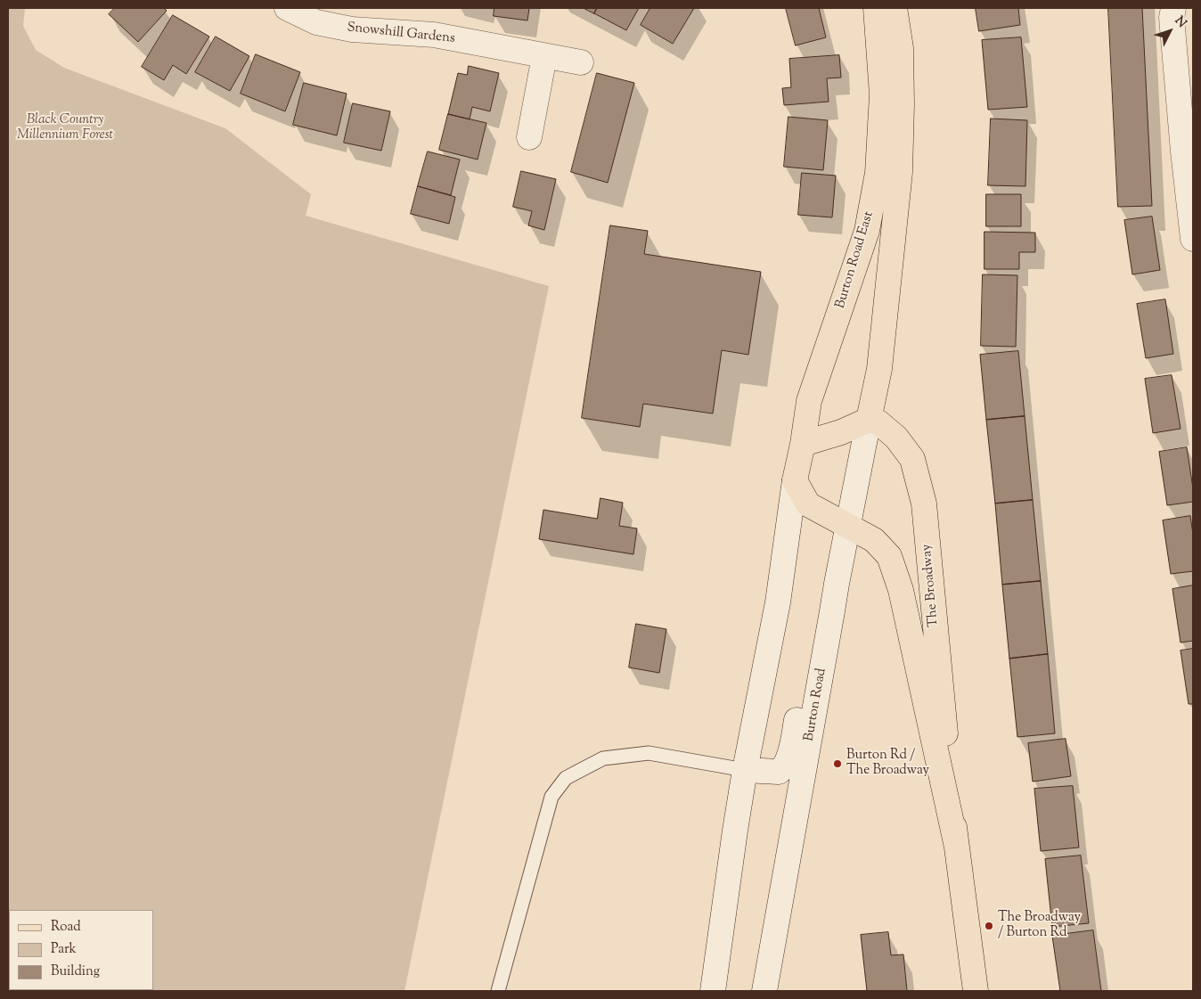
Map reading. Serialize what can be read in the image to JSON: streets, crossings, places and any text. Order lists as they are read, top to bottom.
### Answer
{
  "streets": {
    "main road": [
      "Snowshill Gardens",
      "Burton Road East",
      "The Broadway",
      "Burton Road"
    ]
  },
  "crossings": [
    ["Burton Road East", "The Broadway"],
    ["Burton Road East", "Burton Road"],
    ["The Broadway", "Burton Road"]
  ],
  "parks": ["Black Country Millennium Forest"],
  "places": ["Burton Rd / The Broadway", "The Broadway / Burton Rd"],
  "legend": ["Road", "Park", "Building"],
  "north": "top right"
}
